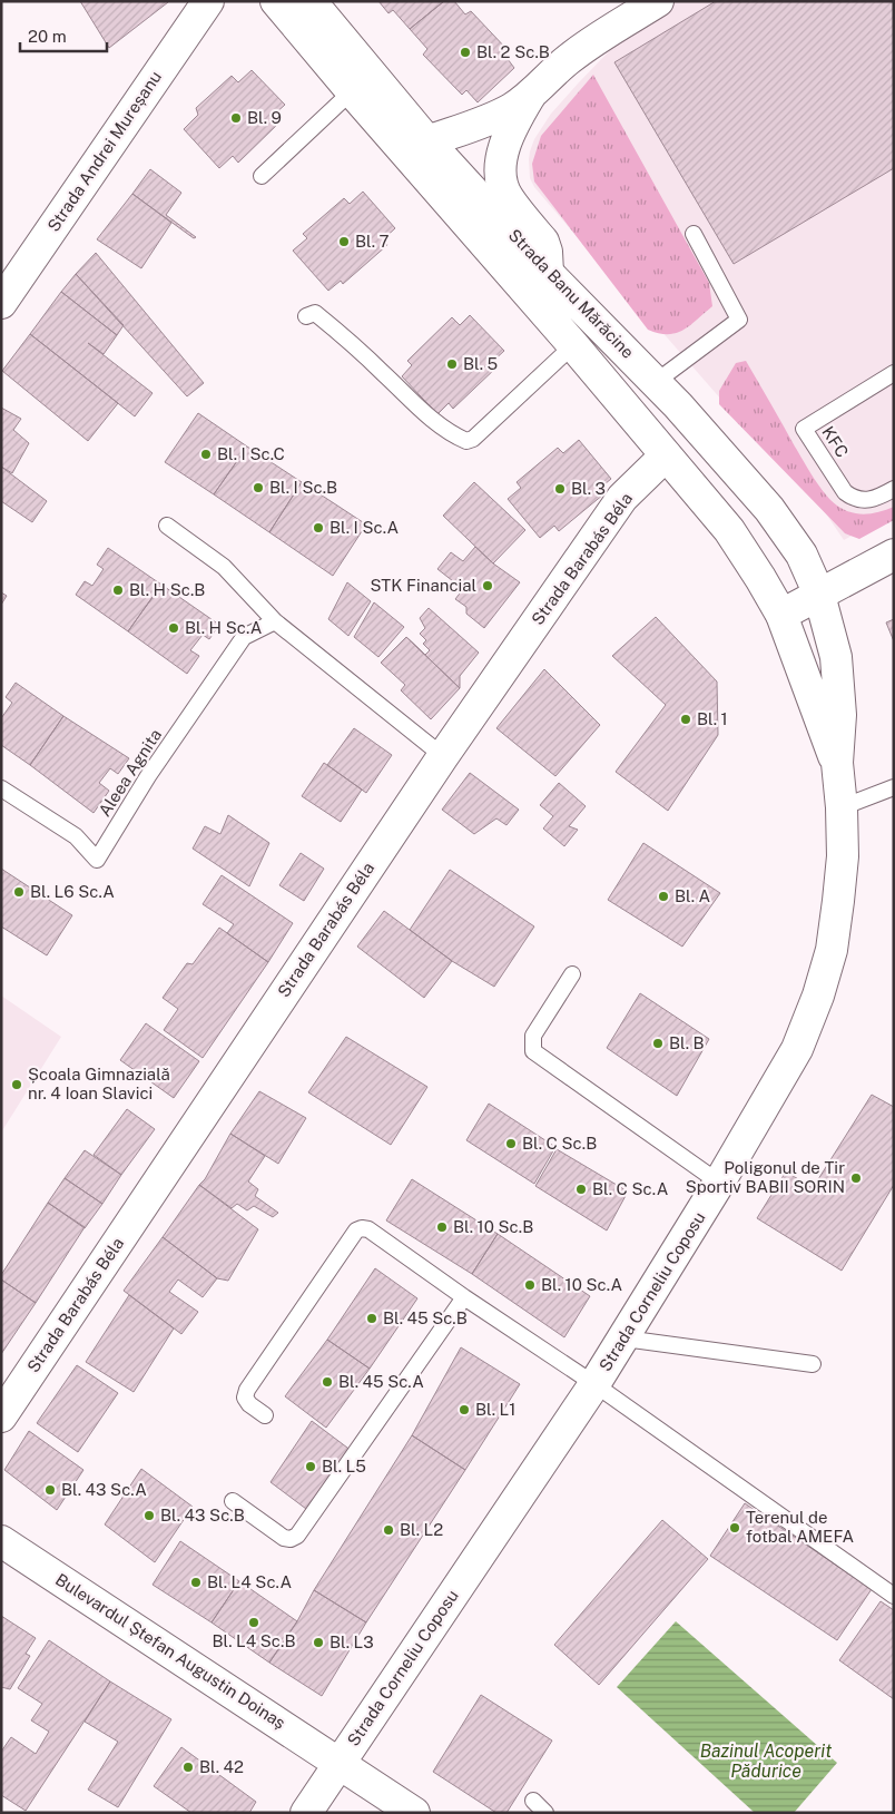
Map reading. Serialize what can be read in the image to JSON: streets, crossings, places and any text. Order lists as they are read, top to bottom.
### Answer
{
  "streets": {
    "main road": [
      "Strada Andrei Mureșanu",
      "Strada Banu Mărăcine",
      "Strada Barabás Béla",
      "Strada Corneliu Coposu",
      "Bulevardul Ștefan Augustin Doinaș"
    ],
    "lane": ["KFC", "Aleea Agnita"]
  },
  "crossings": [
    ["Strada Banu Mărăcine", "Strada Barabás Béla"],
    ["Strada Banu Mărăcine", "Strada Corneliu Coposu"],
    ["Strada Corneliu Coposu", "Bulevardul Ștefan Augustin Doinaș"]
  ],
  "water": ["Bazinul Acoperit Pădurice"],
  "places": [
    "Bl. 2 Sc.B",
    "Bl. 9",
    "Bl. 7",
    "Bl. 5",
    "Bl. I Sc.C",
    "Bl. I Sc.B",
    "Bl. 3",
    "Bl. I Sc.A",
    "STK Financial",
    "Bl. H Sc.B",
    "Bl. H Sc.A",
    "Bl. 1",
    "Bl. L6 Sc.A",
    "Bl. A",
    "Bl. B",
    "Școala Gimnazială nr. 4 Ioan Slavici",
    "Bl. C Sc.B",
    "Poligonul de Tir Sportiv BABII SORIN",
    "Bl. C Sc.A",
    "Bl. 10 Sc.B",
    "Bl. 10 Sc.A",
    "Bl. 45 Sc.B",
    "Bl. 45 Sc.A",
    "Bl. L1",
    "Bl. L5",
    "Bl. 43 Sc.A",
    "Bl. 43 Sc.B",
    "Terenul de fotbal AMEFA",
    "Bl. L2",
    "Bl. L4 Sc.A",
    "Bl. L4 Sc.B",
    "Bl. L3",
    "Bl. 42"
  ],
  "scale_bar": "20 m"
}
